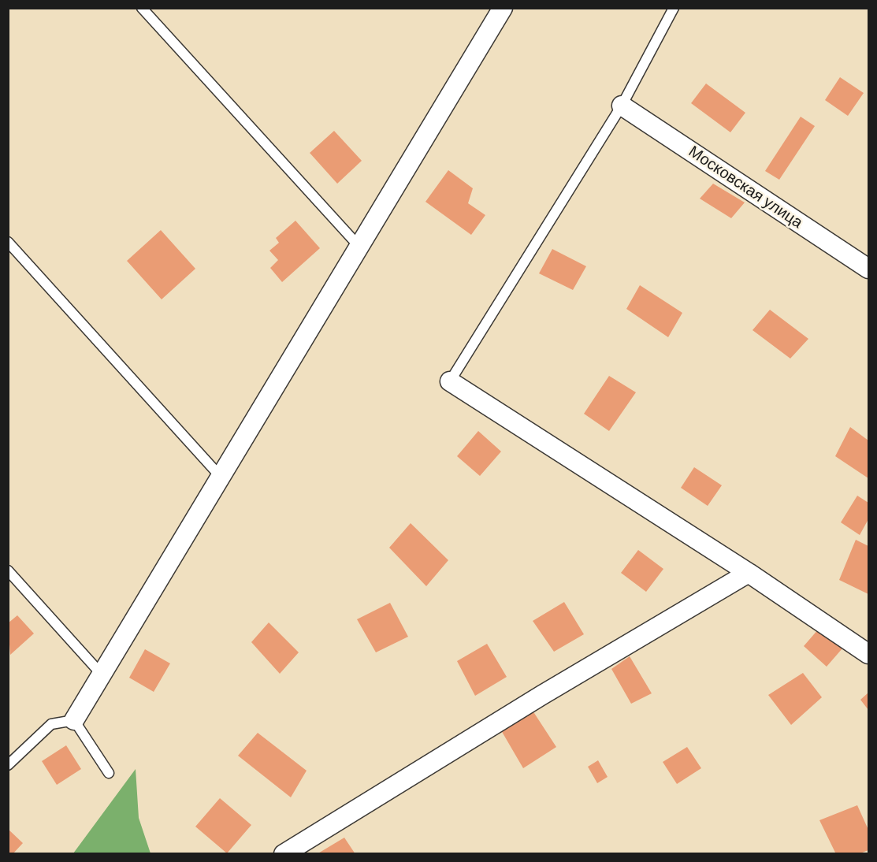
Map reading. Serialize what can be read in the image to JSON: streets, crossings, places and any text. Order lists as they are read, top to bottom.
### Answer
{
  "streets": {
    "street": ["Московская улица"]
  }
}
